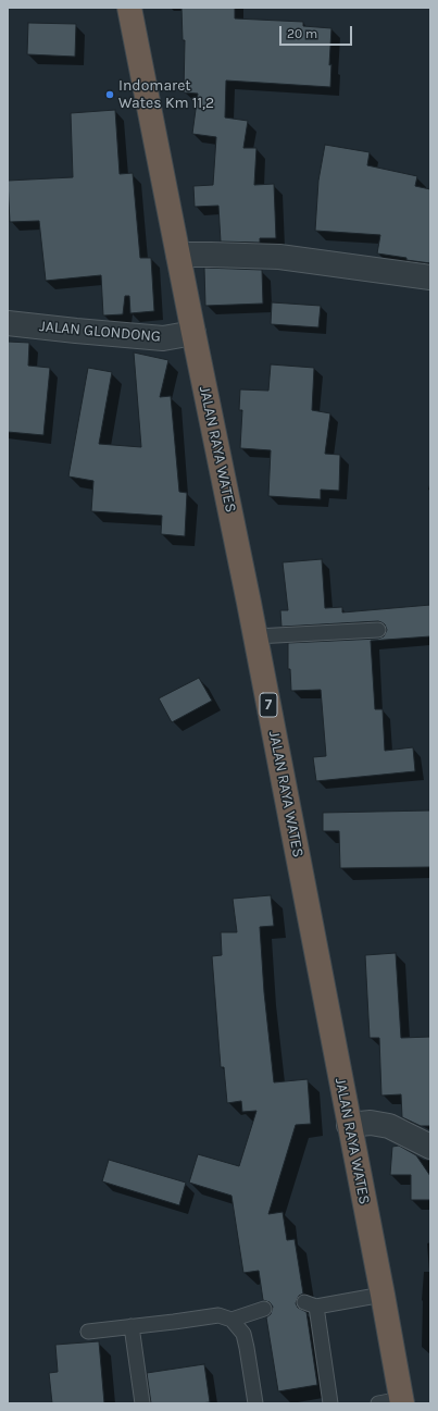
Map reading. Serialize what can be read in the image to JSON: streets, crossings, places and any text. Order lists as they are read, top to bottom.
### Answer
{
  "streets": {
    "highway": ["JALAN RAYA WATES", "7"],
    "street": ["JALAN GLONDONG"]
  },
  "crossings": [
    ["JALAN GLONDONG", "JALAN RAYA WATES"]
  ],
  "places": ["Indomaret Wates Km 11,2"],
  "scale_bar": "20 m"
}
